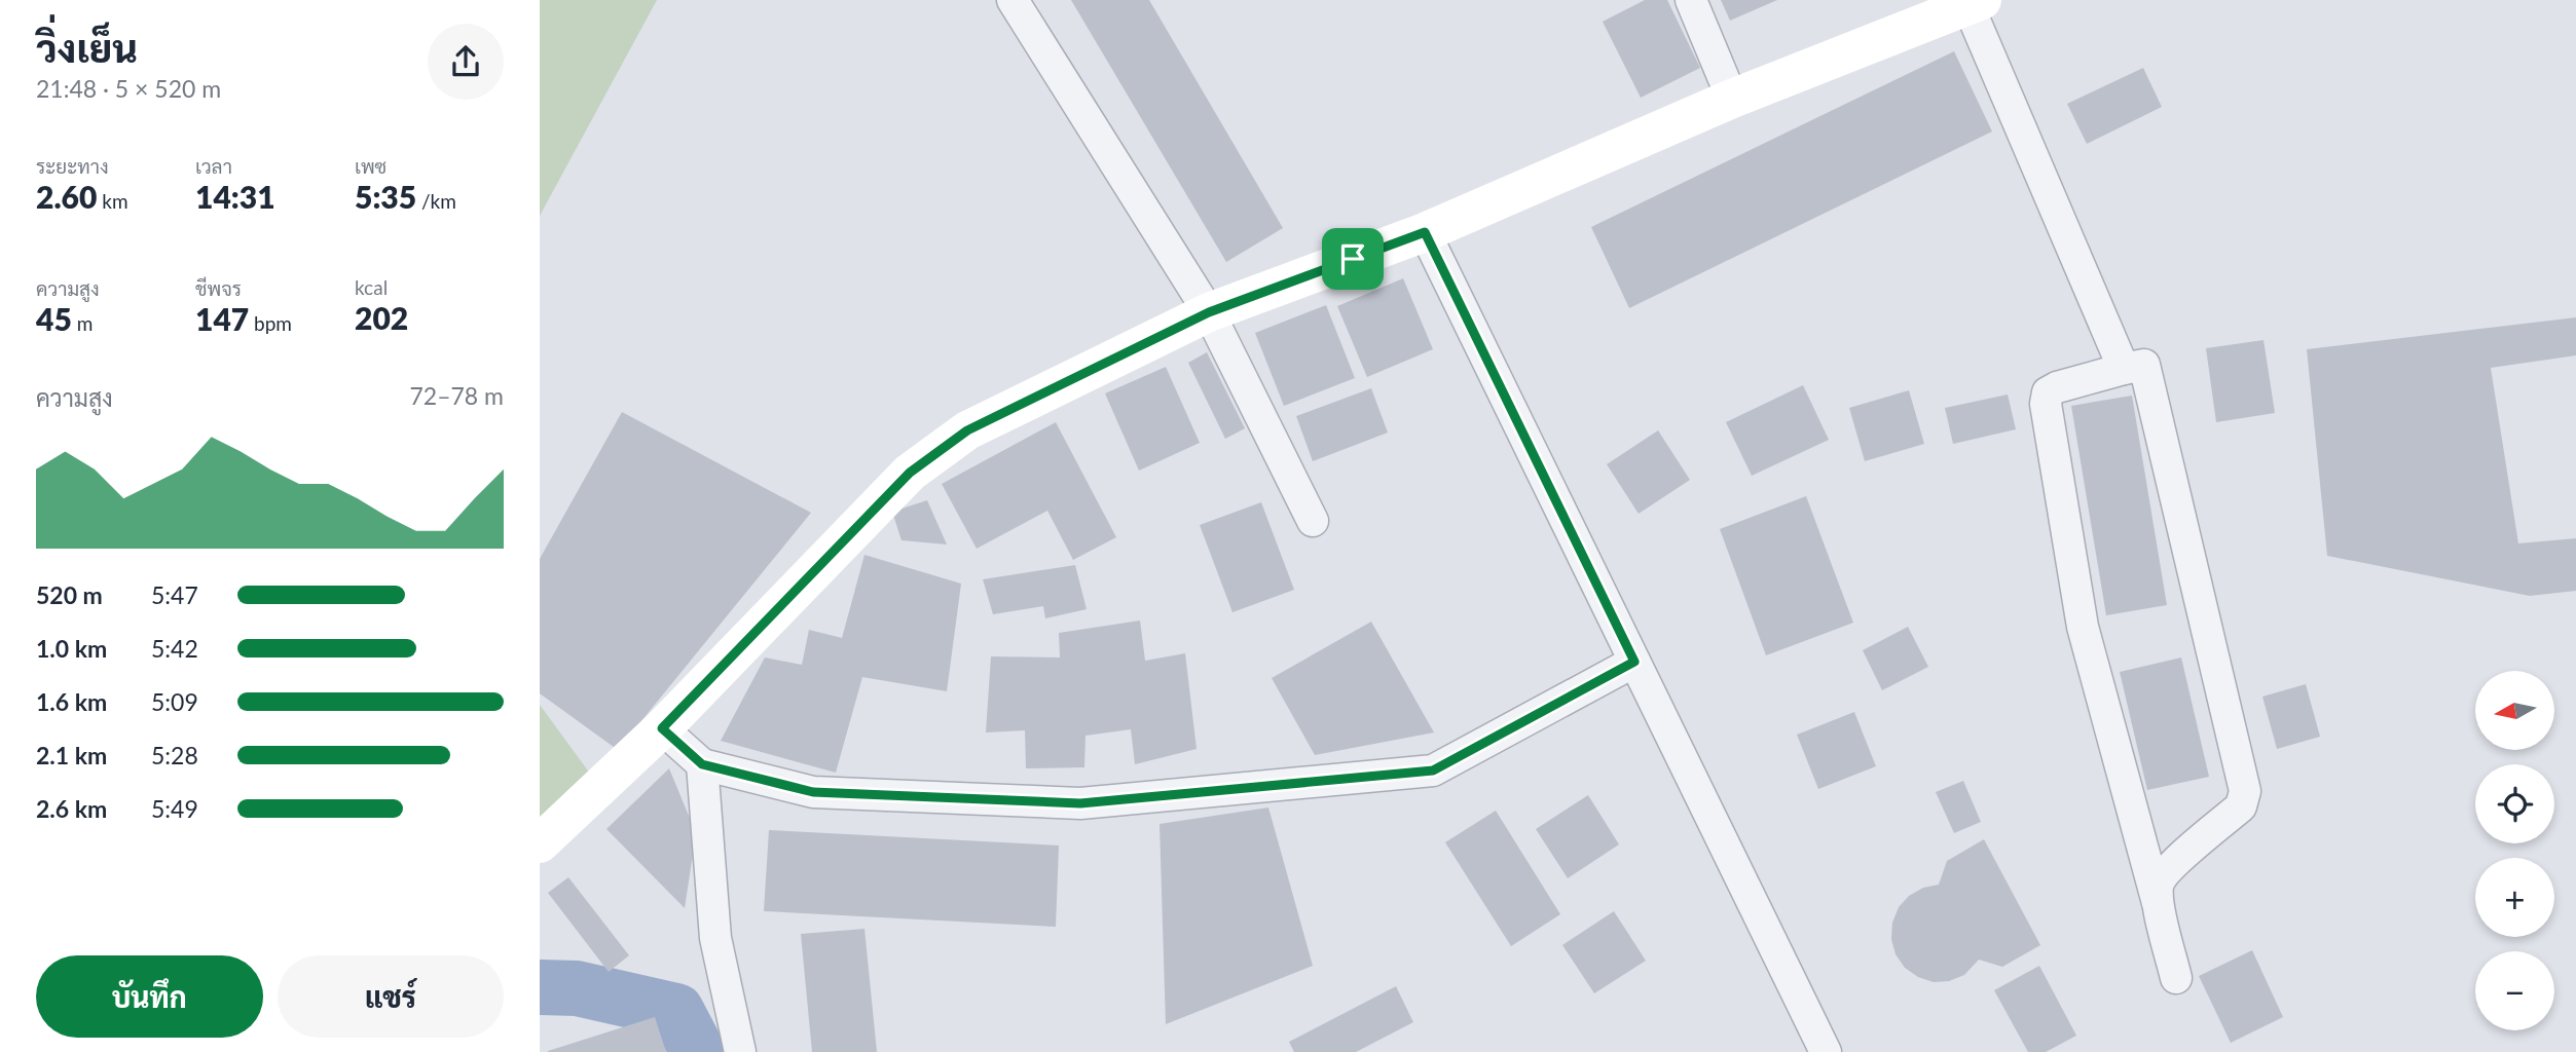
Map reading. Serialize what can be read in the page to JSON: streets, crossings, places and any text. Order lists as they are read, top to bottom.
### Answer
{
  "north": "left",
  "page": {
    "heading": ["วิ่งเย็น", "21:48 · 5 × 520 m"],
    "stats": [
      ["ระยะทาง", "2.60 km"],
      ["เวลา", "14:31"],
      ["เพซ", "5:35 /km"],
      ["ความสูง", "45 m"],
      ["ชีพจร", "147 bpm"],
      ["kcal", "202"]
    ],
    "chart": ["ความสูง", "72–78 m"],
    "list": [
      {
        "name": "520 m",
        "note": "5:47"
      },
      {
        "name": "1.0 km",
        "note": "5:42"
      },
      {
        "name": "1.6 km",
        "note": "5:09"
      },
      {
        "name": "2.1 km",
        "note": "5:28"
      },
      {
        "name": "2.6 km",
        "note": "5:49"
      }
    ],
    "map_buttons": ["+", "−"],
    "buttons": ["บันทึก", "แชร์"]
  }
}
